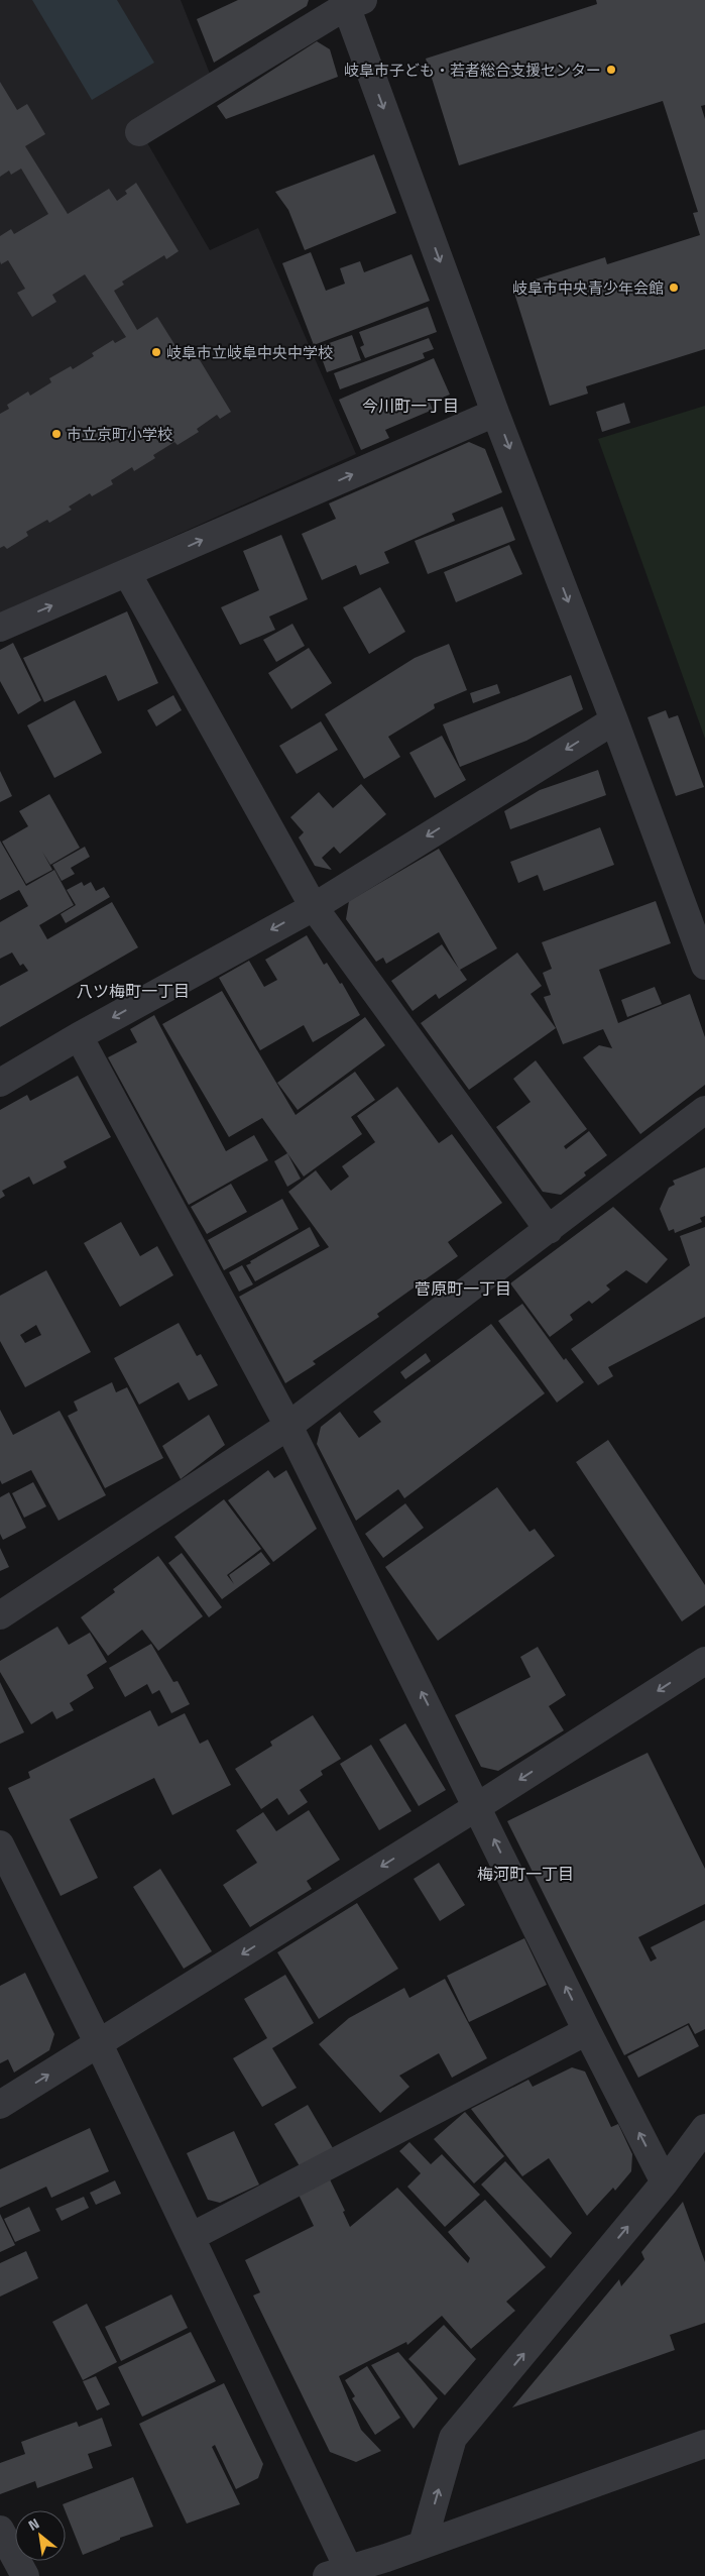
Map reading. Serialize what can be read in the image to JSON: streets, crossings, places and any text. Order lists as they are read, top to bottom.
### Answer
{
  "districts": [
    "今川町一丁目",
    "八ツ梅町一丁目",
    "菅原町一丁目",
    "梅河町一丁目"
  ],
  "places": [
    "岐阜市子ども・若者総合支援センター",
    "岐阜市中央青少年会館",
    "岐阜市立岐阜中央中学校",
    "市立京町小学校"
  ],
  "north": "top left"
}
